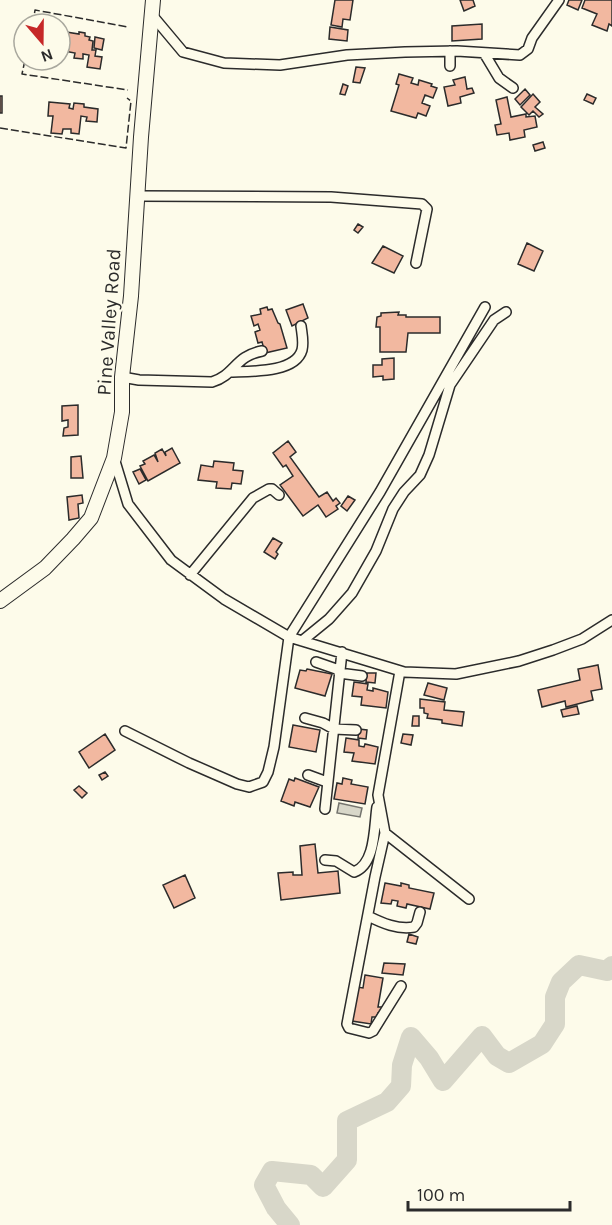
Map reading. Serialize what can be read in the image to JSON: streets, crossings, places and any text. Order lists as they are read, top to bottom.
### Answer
{
  "streets": {
    "main road": ["Pine Valley Road"]
  },
  "scale_bar": "100 m",
  "north": "bottom"
}
